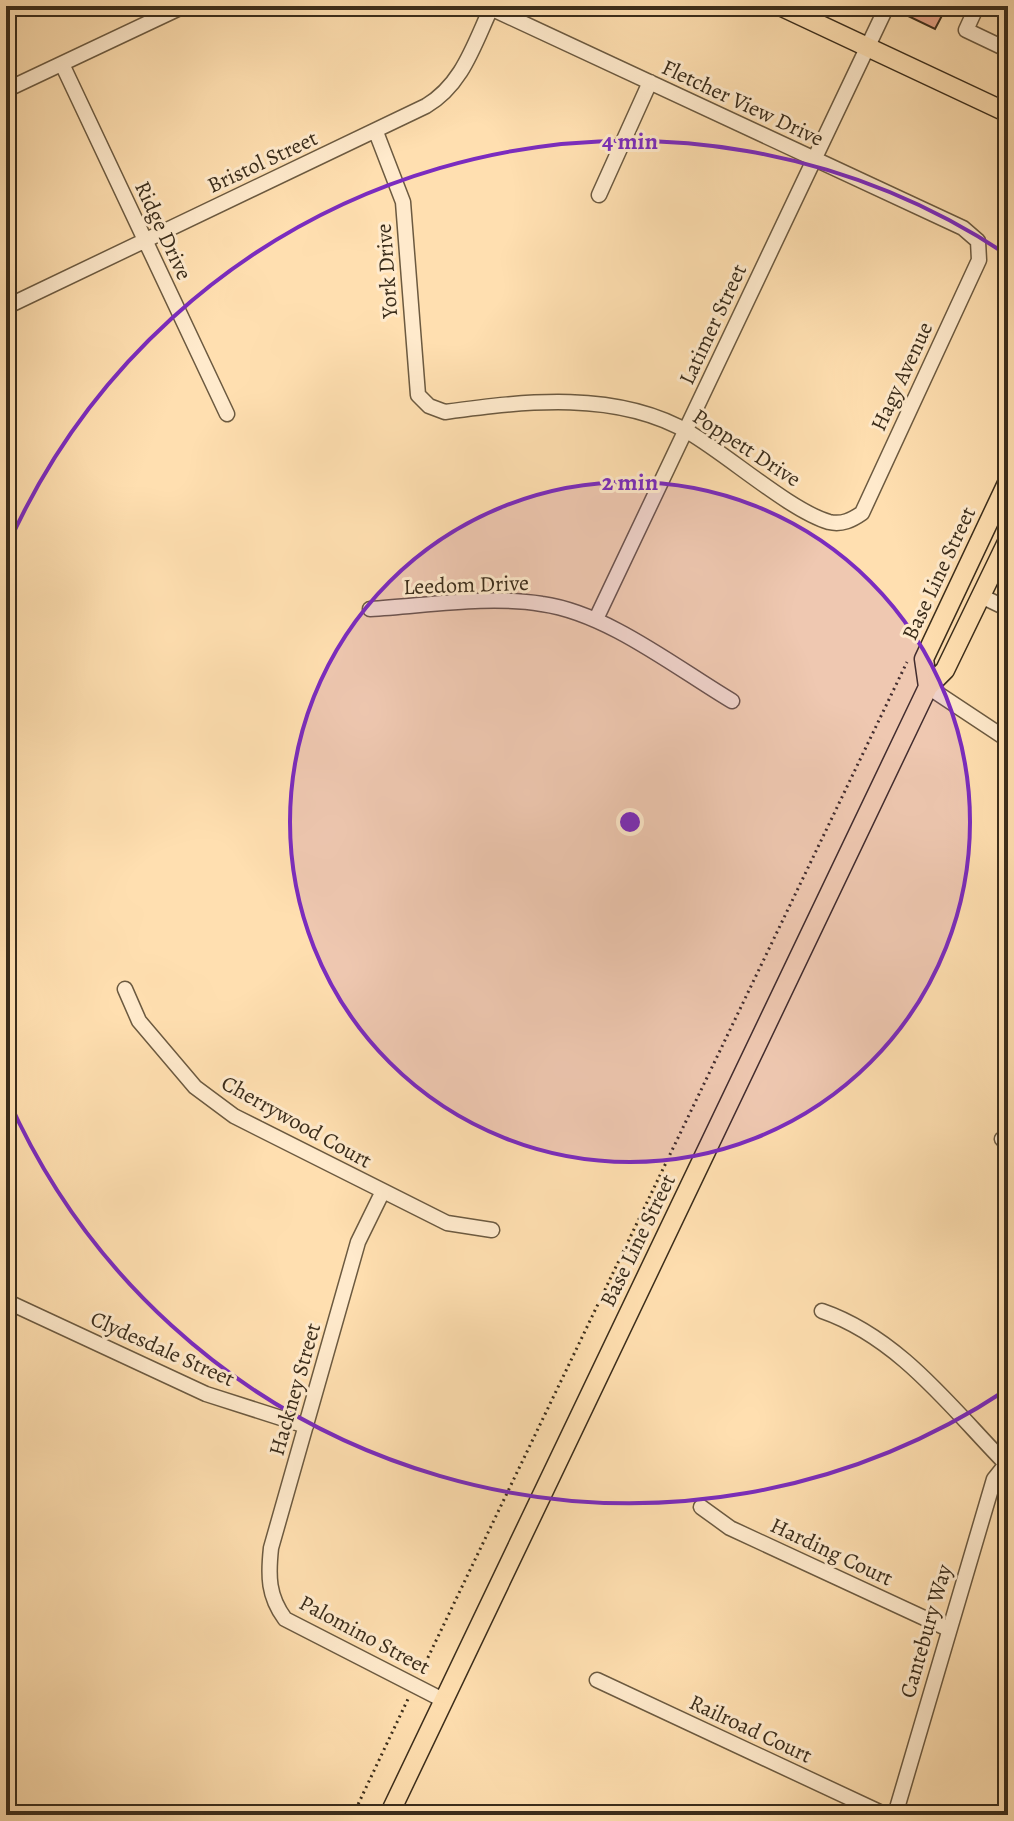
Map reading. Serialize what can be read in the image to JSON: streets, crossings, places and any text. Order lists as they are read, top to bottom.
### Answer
{
  "streets": {
    "main road": ["Base Line Street"],
    "street": [
      "Fletcher View Drive",
      "Bristol Street",
      "Ridge Drive",
      "York Drive",
      "Latimer Street",
      "Hagy Avenue",
      "Poppett Drive",
      "Leedom Drive",
      "Cherrywood Court",
      "Clydesdale Street",
      "Hackney Street",
      "Harding Court",
      "Cantebury Way",
      "Palomino Street",
      "Railroad Court"
    ]
  },
  "crossings": [
    ["Fletcher View Drive", "Bristol Street"],
    ["Fletcher View Drive", "Latimer Street"],
    ["Fletcher View Drive", "Hagy Avenue"],
    ["Bristol Street", "Ridge Drive"],
    ["Bristol Street", "York Drive"],
    ["York Drive", "Poppett Drive"],
    ["Latimer Street", "Poppett Drive"],
    ["Latimer Street", "Leedom Drive"],
    ["Hagy Avenue", "Poppett Drive"],
    ["Base Line Street", "Palomino Street"],
    ["Cherrywood Court", "Hackney Street"],
    ["Clydesdale Street", "Hackney Street"],
    ["Hackney Street", "Palomino Street"],
    ["Harding Court", "Cantebury Way"]
  ],
  "rings": ["4 min", "2 min"]
}
